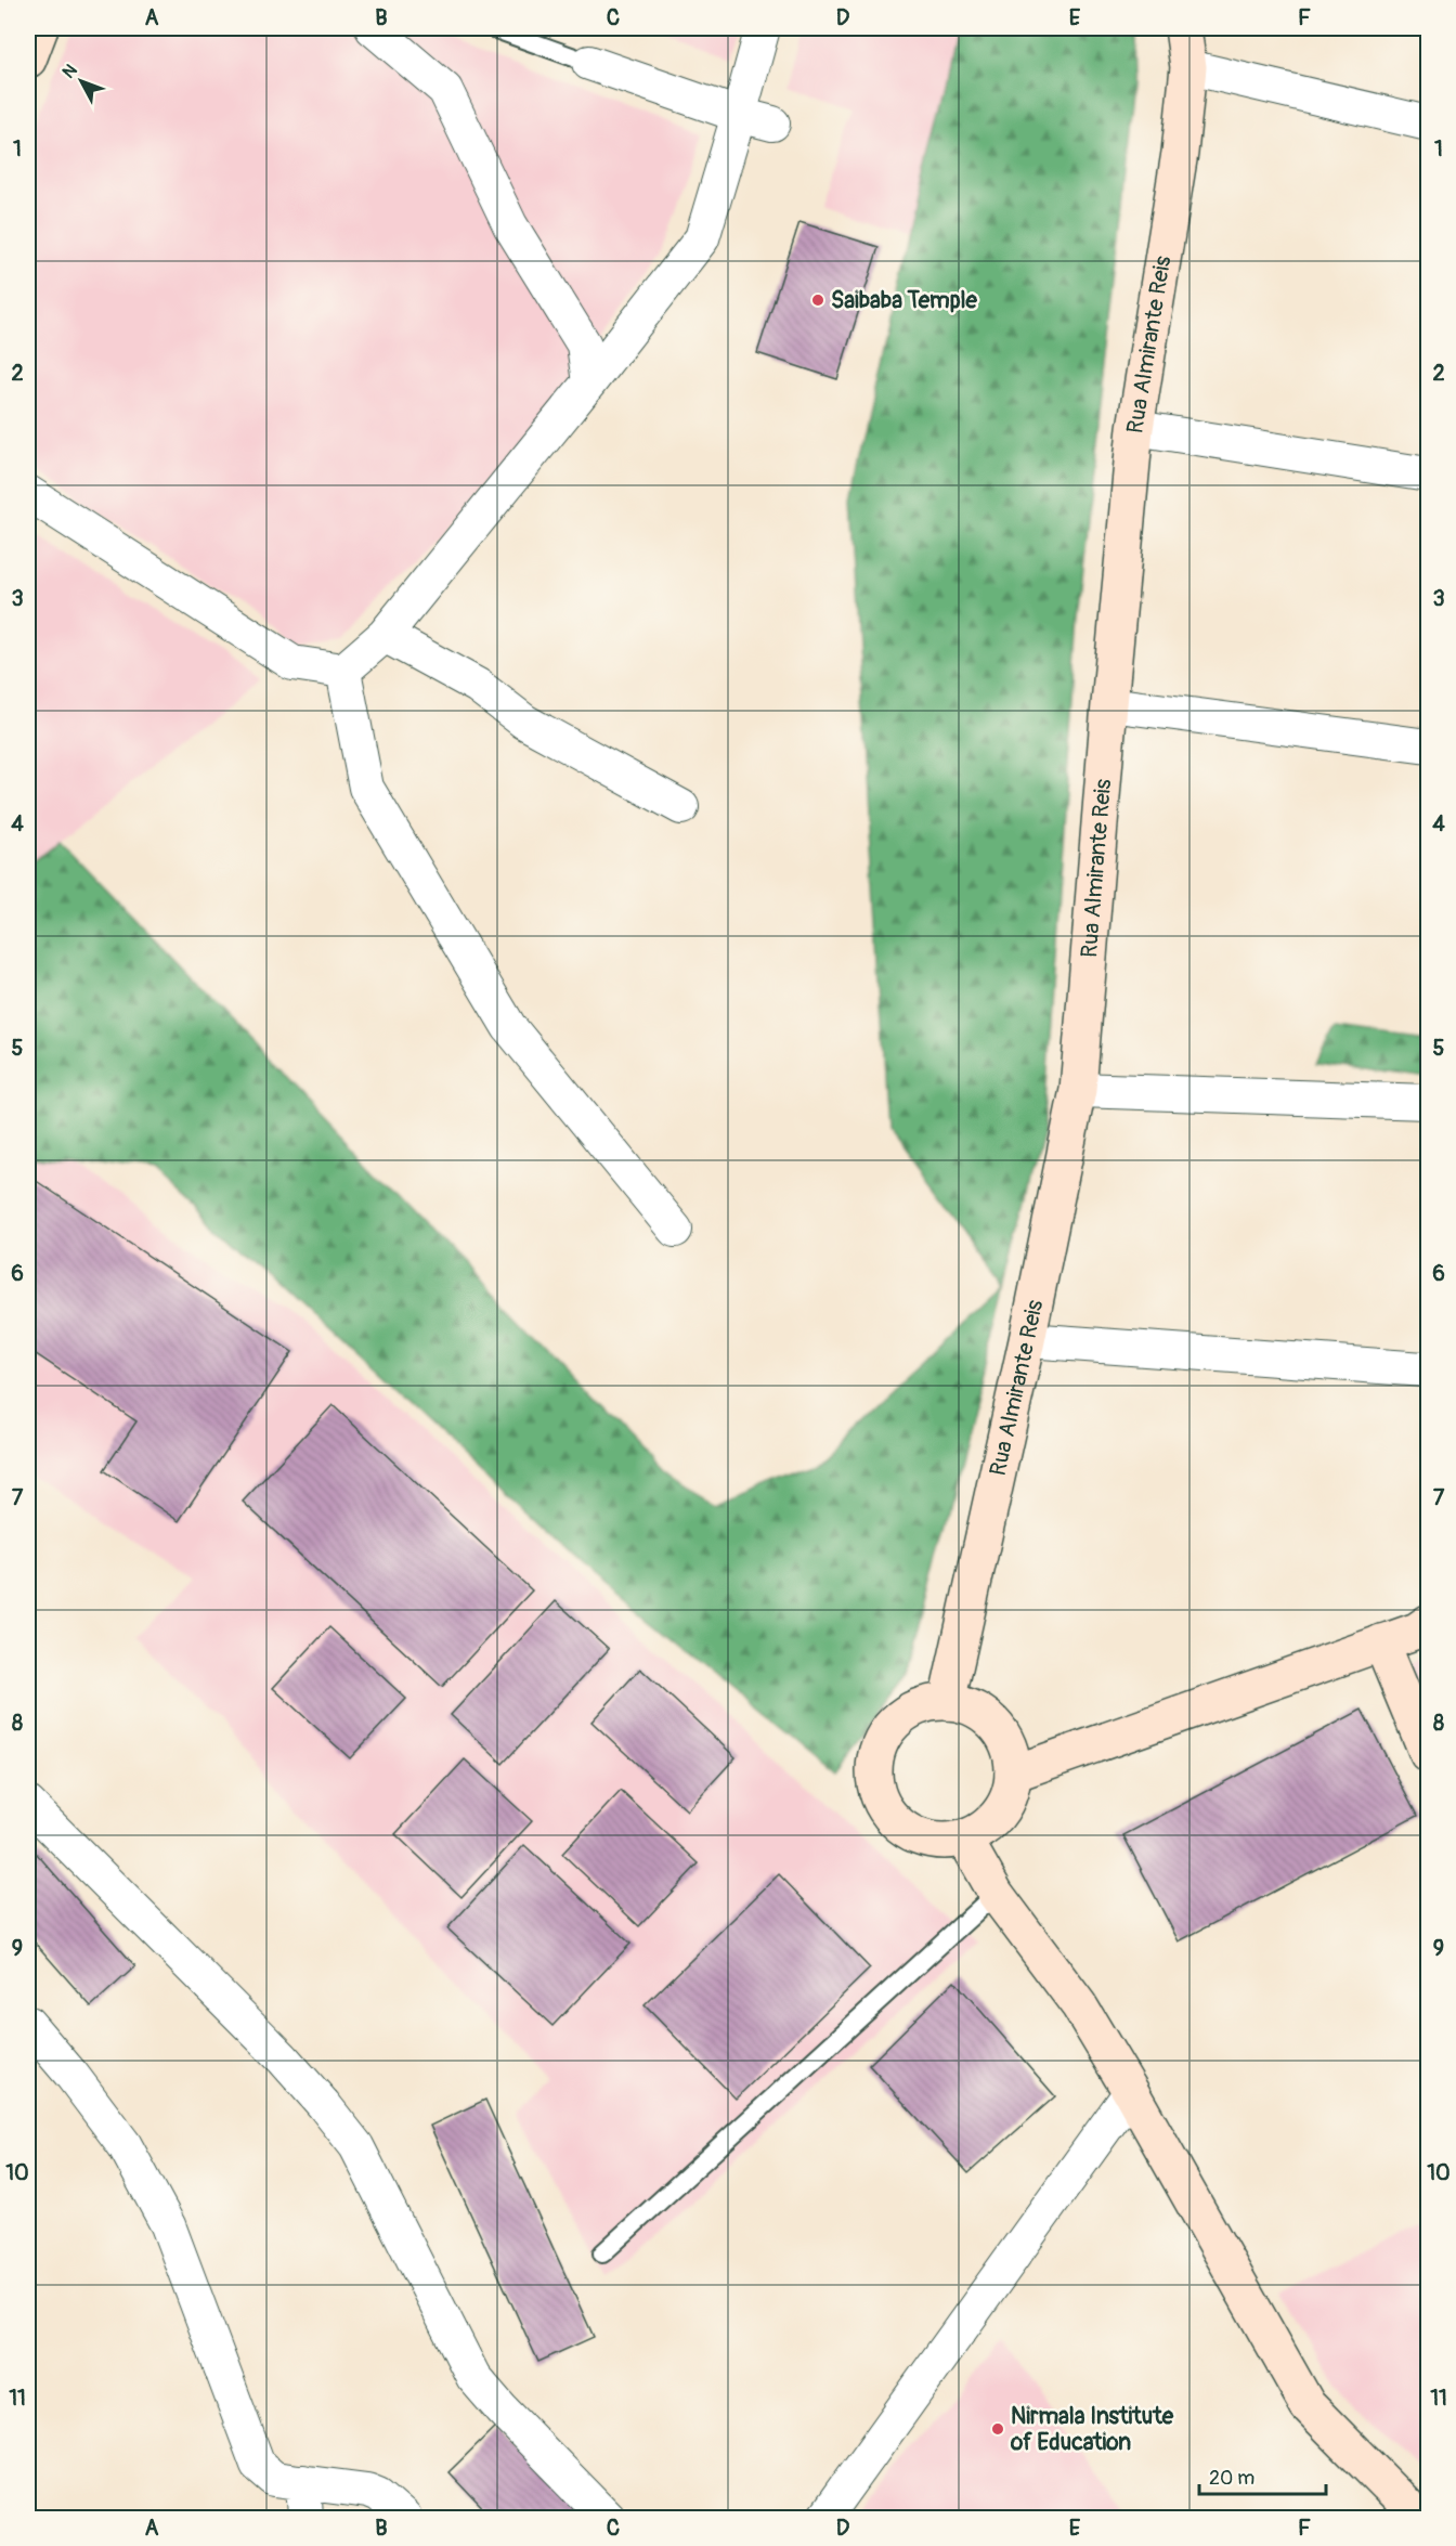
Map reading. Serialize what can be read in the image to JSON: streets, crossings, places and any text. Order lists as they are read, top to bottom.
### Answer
{
  "streets": {
    "main road": ["Rua Almirante Reis"]
  },
  "places": ["Saibaba Temple", "Nirmala Institute of Education"],
  "scale_bar": "20 m",
  "north": "top left",
  "grid": {
    "columns": [
      "A",
      "B",
      "C",
      "D",
      "E",
      "F"
    ],
    "rows": [
      "1",
      "2",
      "3",
      "4",
      "5",
      "6",
      "7",
      "8",
      "9",
      "10",
      "11"
    ]
  }
}
